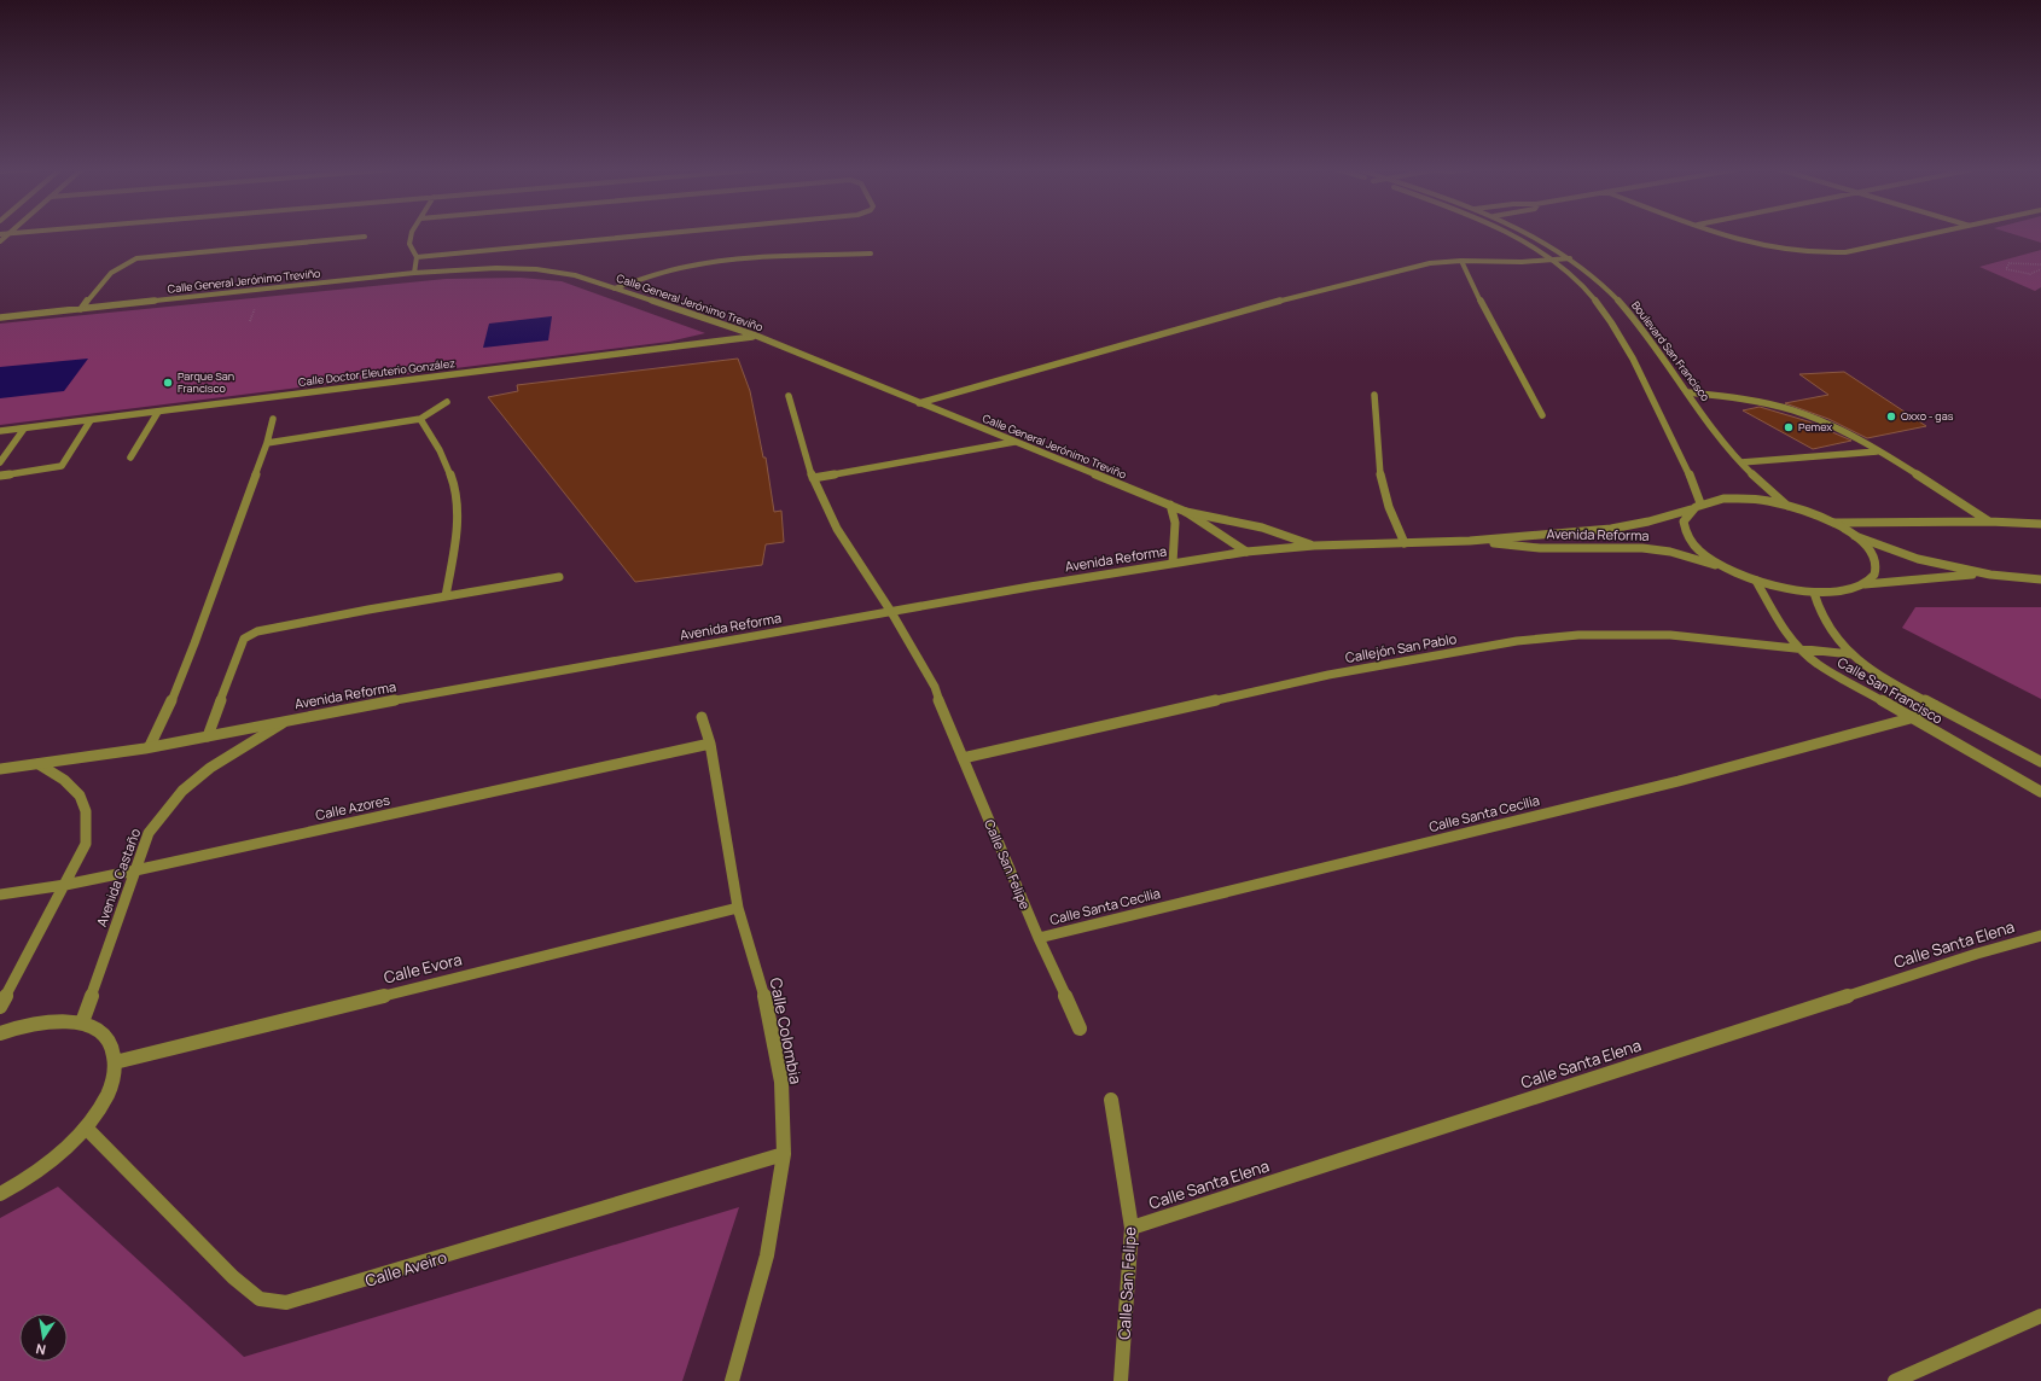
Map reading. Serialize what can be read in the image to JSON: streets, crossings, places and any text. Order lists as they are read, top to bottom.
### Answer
{
  "streets": {
    "street": [
      "Calle General Jerónimo Treviño",
      "Boulevard San Francisco",
      "Calle Doctor Eleuterio González",
      "Avenida Reforma",
      "Callejón San Pablo",
      "Calle San Francisco",
      "Calle Azores",
      "Calle Santa Cecilia",
      "Calle San Felipe",
      "Avenida Castaño",
      "Calle Santa Elena",
      "Calle Evora",
      "Calle Colombia",
      "Calle Aveiro"
    ]
  },
  "crossings": [
    ["Calle General Jerónimo Treviño", "Calle Doctor Eleuterio González"],
    ["Boulevard San Francisco", "Avenida Reforma"],
    ["Avenida Reforma", "Calle San Felipe"],
    ["Avenida Reforma", "Avenida Castaño"],
    ["Callejón San Pablo", "Calle San Francisco"],
    ["Callejón San Pablo", "Calle San Felipe"],
    ["Calle San Francisco", "Calle Santa Cecilia"],
    ["Calle Azores", "Avenida Castaño"],
    ["Calle Azores", "Calle Colombia"],
    ["Calle Santa Cecilia", "Calle San Felipe"],
    ["Calle San Felipe", "Calle Santa Elena"],
    ["Calle Evora", "Calle Colombia"],
    ["Calle Colombia", "Calle Aveiro"]
  ],
  "places": ["Parque San Francisco", "Oxxo - gas", "Pemex"],
  "north": "bottom"
}
